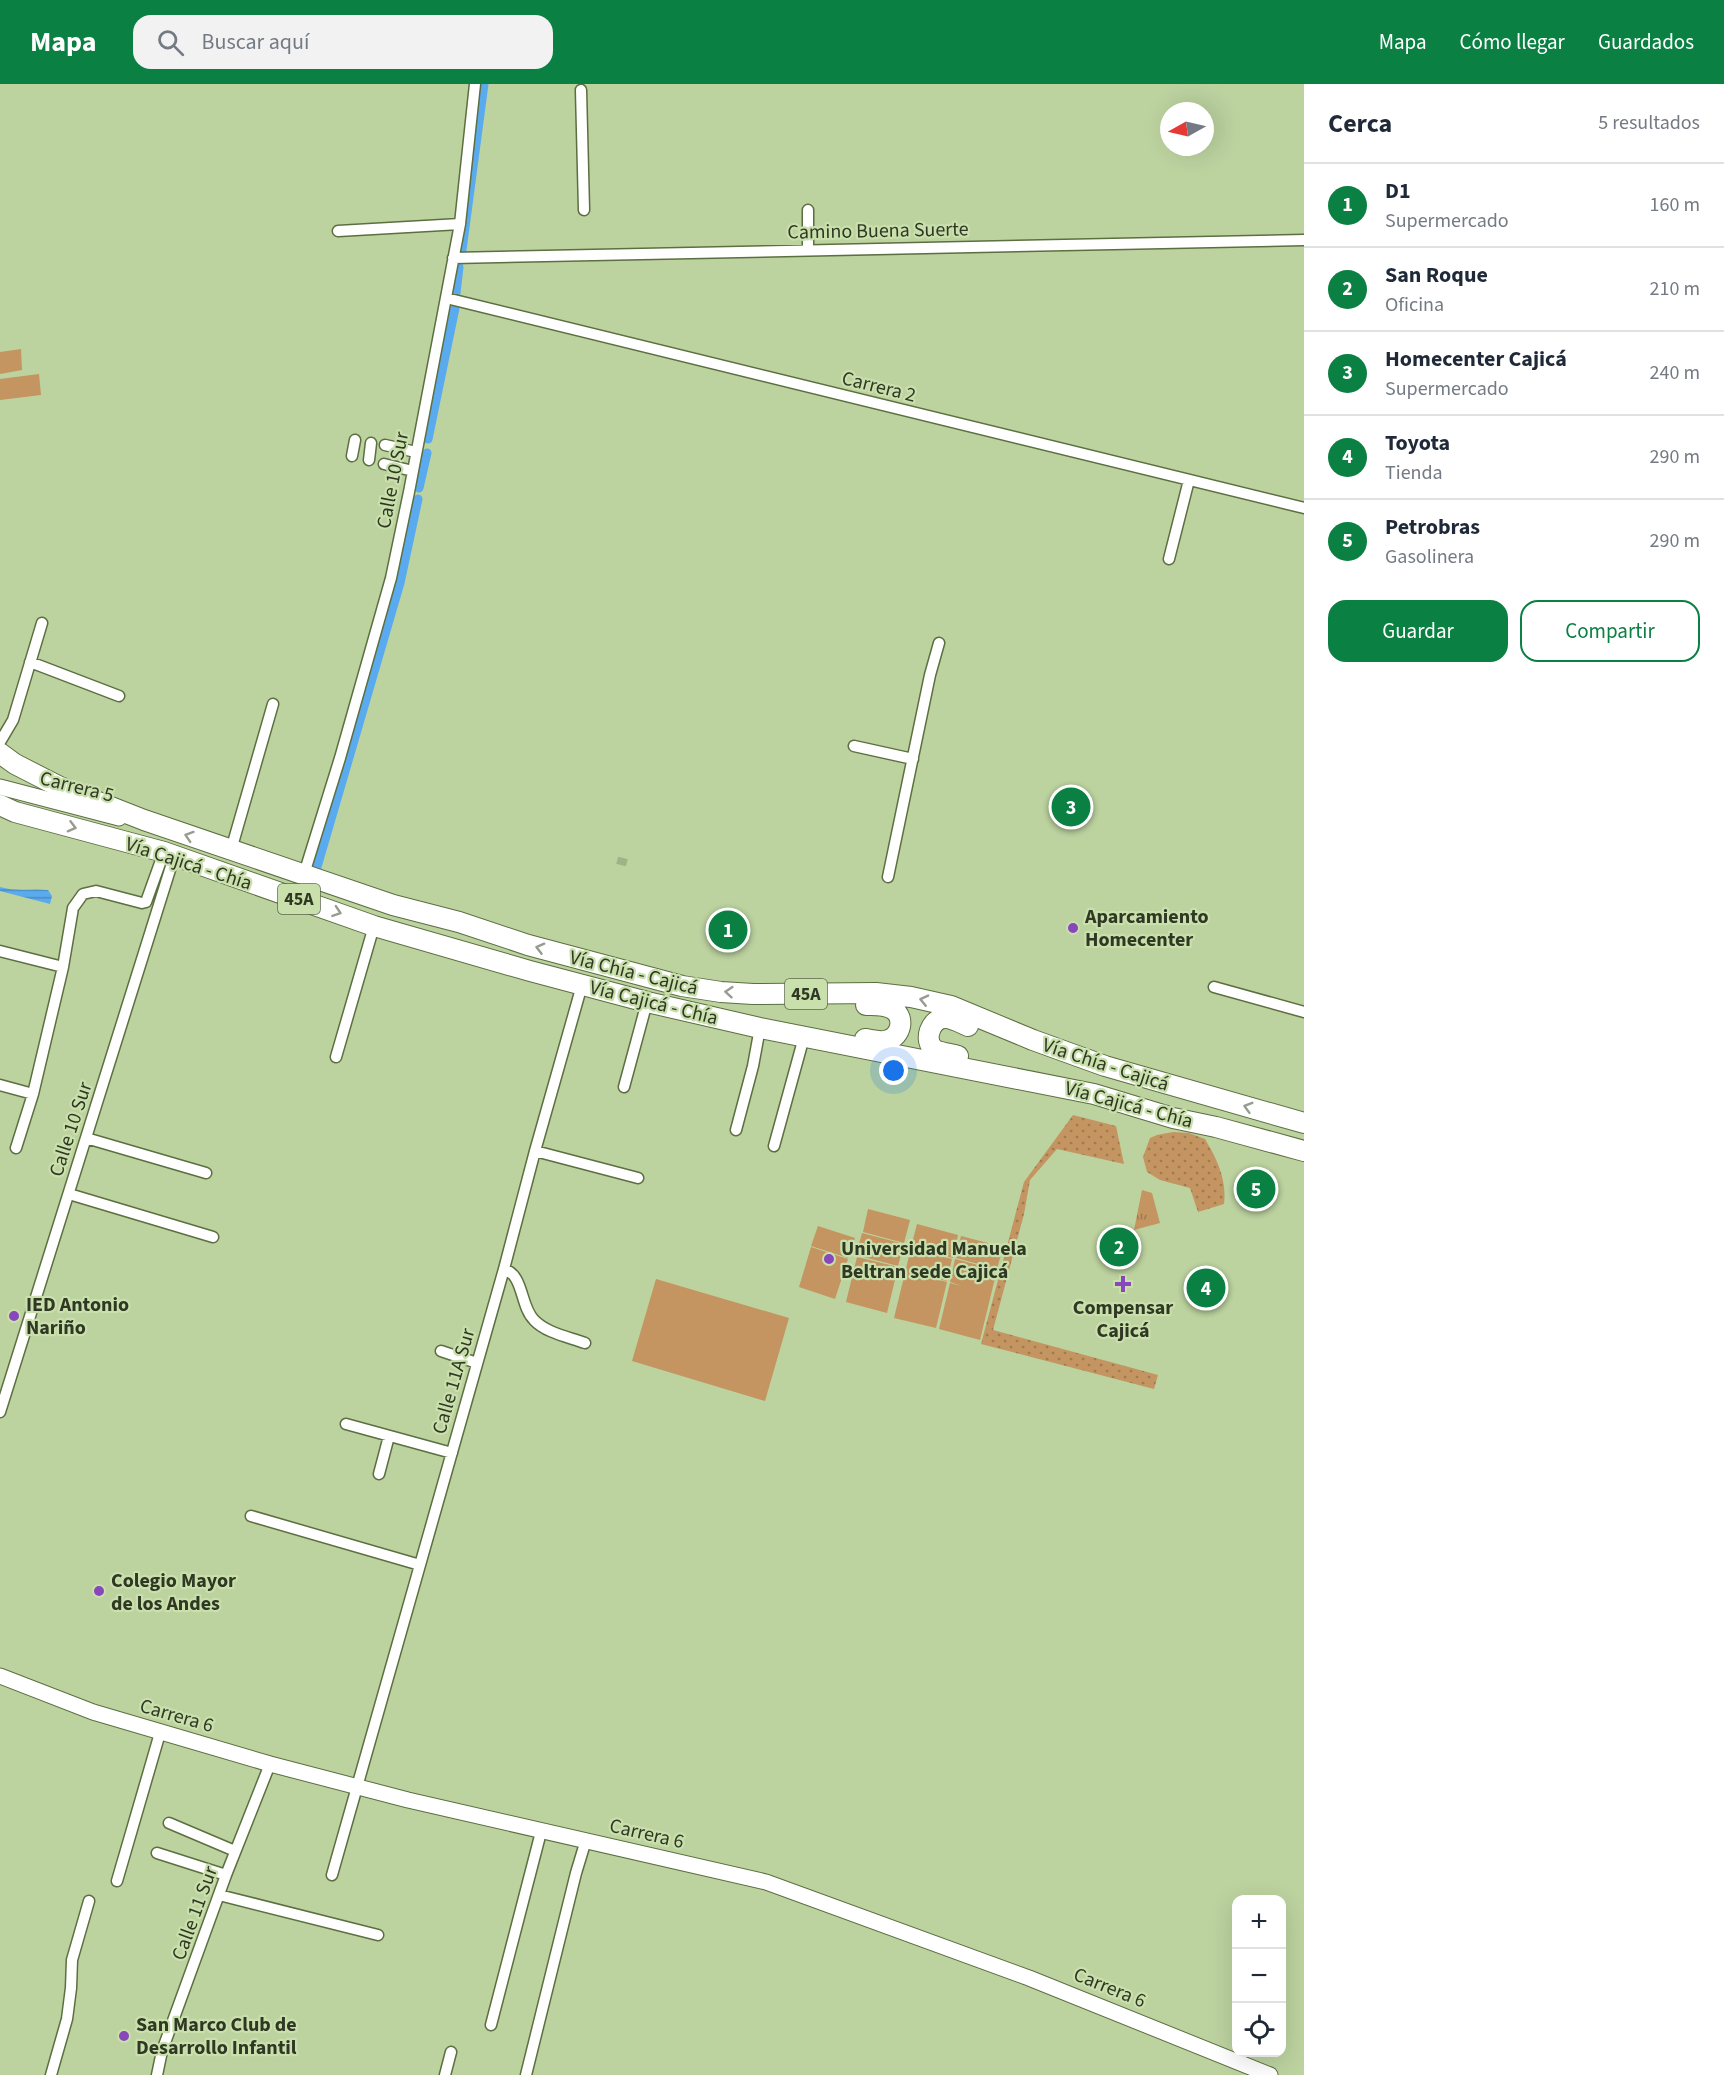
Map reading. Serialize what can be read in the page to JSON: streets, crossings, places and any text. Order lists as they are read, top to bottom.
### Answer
{
  "streets": {
    "highway": ["Vía Cajicá - Chía", "45A", "Vía Chía - Cajicá"],
    "main road": ["Carrera 5", "Carrera 6"],
    "street": [
      "Camino Buena Suerte",
      "Carrera 2",
      "Calle 10 Sur",
      "Calle 11A Sur",
      "Calle 11 Sur"
    ]
  },
  "crossings": [
    ["Camino Buena Suerte", "Calle 10 Sur"],
    ["Carrera 2", "Calle 10 Sur"],
    ["Calle 10 Sur", "Vía Cajicá - Chía"],
    ["Calle 10 Sur", "Vía Chía - Cajicá"],
    ["Carrera 5", "Vía Cajicá - Chía"],
    ["Carrera 5", "45A"],
    ["Carrera 5", "Vía Chía - Cajicá"],
    ["Vía Cajicá - Chía", "Calle 11A Sur"],
    ["45A", "Vía Chía - Cajicá"],
    ["Calle 11A Sur", "Carrera 6"],
    ["Carrera 6", "Calle 11 Sur"]
  ],
  "one_way": ["Vía Chía - Cajicá"],
  "places": {
    "other": [
      "Aparcamiento Homecenter",
      "Universidad Manuela Beltran sede Cajicá",
      "IED Antonio Nariño",
      "Colegio Mayor de los Andes",
      "San Marco Club de Desarrollo Infantil"
    ],
    "health": ["Compensar Cajicá"]
  },
  "north": "left",
  "page": {
    "header": "Mapa",
    "search": "Buscar aquí",
    "nav": ["Mapa", "Cómo llegar", "Guardados"],
    "heading": ["Cerca", "5 resultados"],
    "list": [
      {
        "mark": "1",
        "name": "D1",
        "note": "Supermercado",
        "value": "160 m"
      },
      {
        "mark": "2",
        "name": "San Roque",
        "note": "Oficina",
        "value": "210 m"
      },
      {
        "mark": "3",
        "name": "Homecenter Cajicá",
        "note": "Supermercado",
        "value": "240 m"
      },
      {
        "mark": "4",
        "name": "Toyota",
        "note": "Tienda",
        "value": "290 m"
      },
      {
        "mark": "5",
        "name": "Petrobras",
        "note": "Gasolinera",
        "value": "290 m"
      }
    ],
    "buttons": ["Guardar", "Compartir"],
    "pins": [
      "3",
      "1",
      "5",
      "2",
      "4"
    ],
    "map_buttons": ["+", "−"]
  }
}
